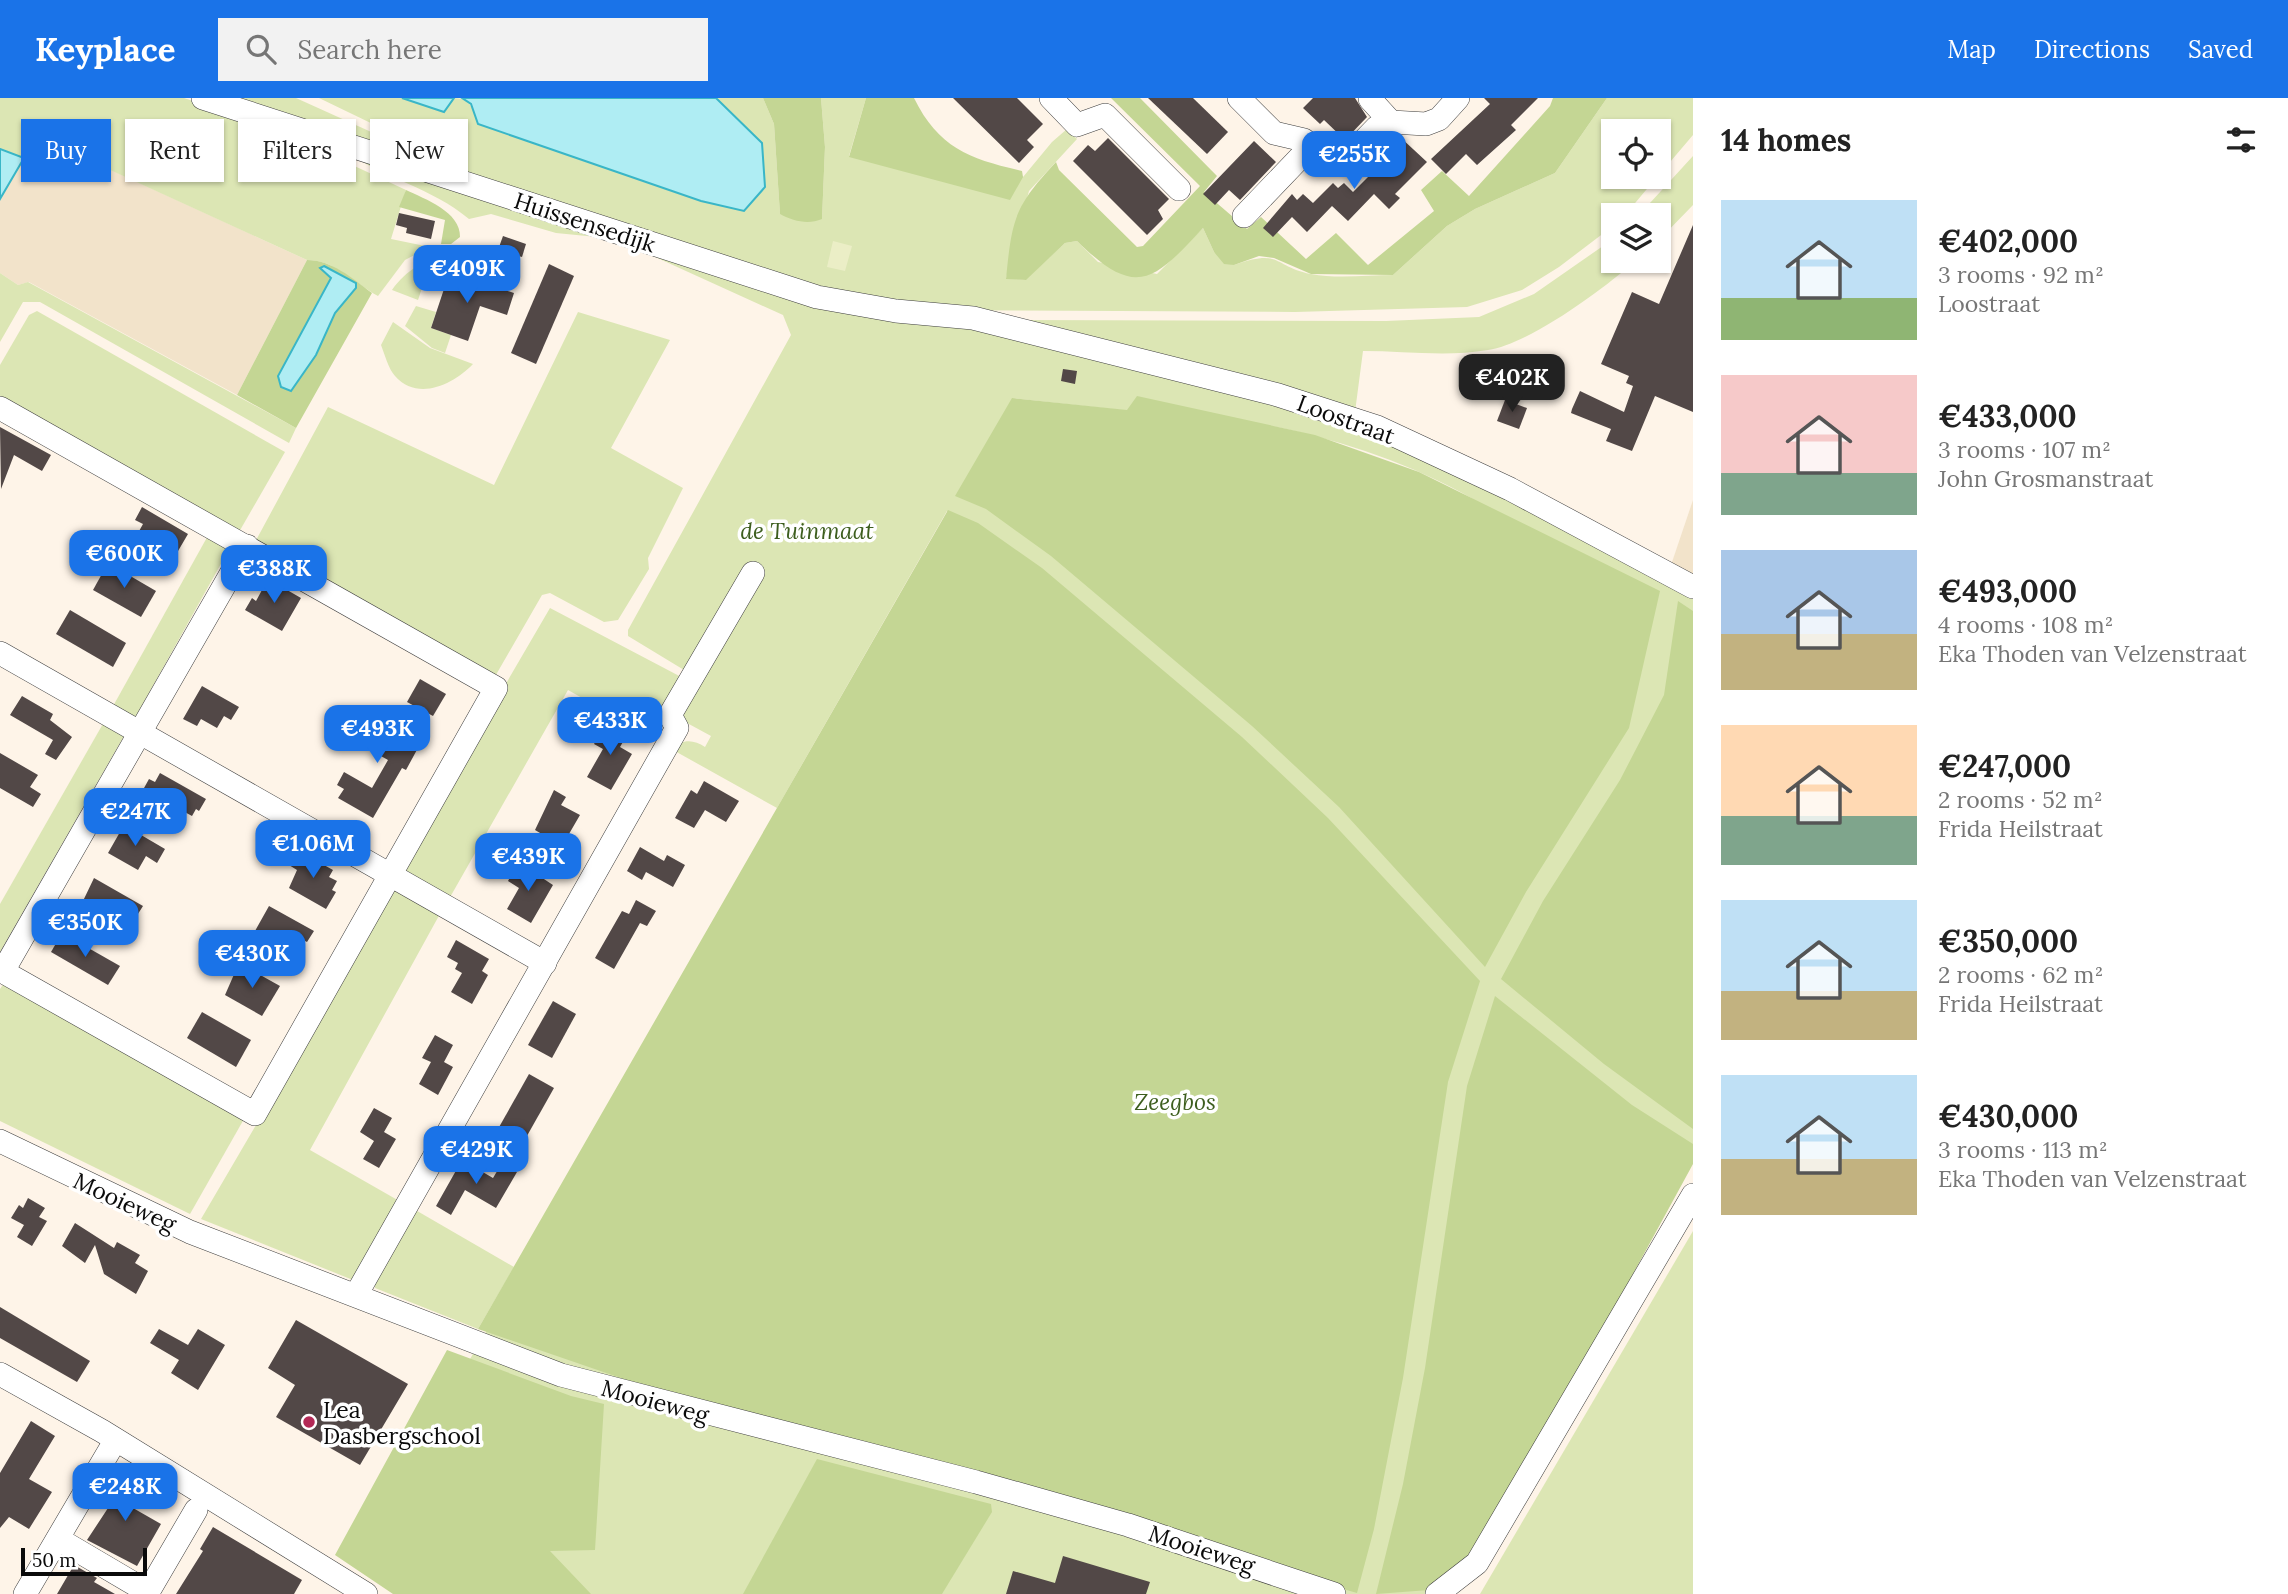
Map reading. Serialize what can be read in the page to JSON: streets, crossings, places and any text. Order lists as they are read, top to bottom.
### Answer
{
  "streets": {
    "street": ["Huissensedijk", "Loostraat", "Mooieweg"]
  },
  "crossings": [
    ["Huissensedijk", "Loostraat"]
  ],
  "parks": ["de Tuinmaat", "Zeegbos"],
  "places": ["Lea Dasbergschool"],
  "scale_bar": "50 m",
  "page": {
    "header": "Keyplace",
    "search": "Search here",
    "nav": ["Map", "Directions", "Saved"],
    "heading": "14 homes",
    "chip": [
      "Buy",
      "Rent",
      "Filters",
      "New"
    ],
    "price": [
      "€255K",
      "€409K",
      "€402K",
      "€600K",
      "€388K",
      "€433K",
      "€493K",
      "€247K",
      "€1.06M",
      "€439K",
      "€350K",
      "€430K",
      "€429K",
      "€248K"
    ],
    "list": [
      {
        "name": "€402,000",
        "note": "3 rooms · 92 m² · Loostraat"
      },
      {
        "name": "€433,000",
        "note": "3 rooms · 107 m² · John Grosmanstraat"
      },
      {
        "name": "€493,000",
        "note": "4 rooms · 108 m² · Eka Thoden van Velzenstraat"
      },
      {
        "name": "€247,000",
        "note": "2 rooms · 52 m² · Frida Heilstraat"
      },
      {
        "name": "€350,000",
        "note": "2 rooms · 62 m² · Frida Heilstraat"
      },
      {
        "name": "€430,000",
        "note": "3 rooms · 113 m² · Eka Thoden van Velzenstraat"
      }
    ],
    "scale": "50 m"
  }
}
